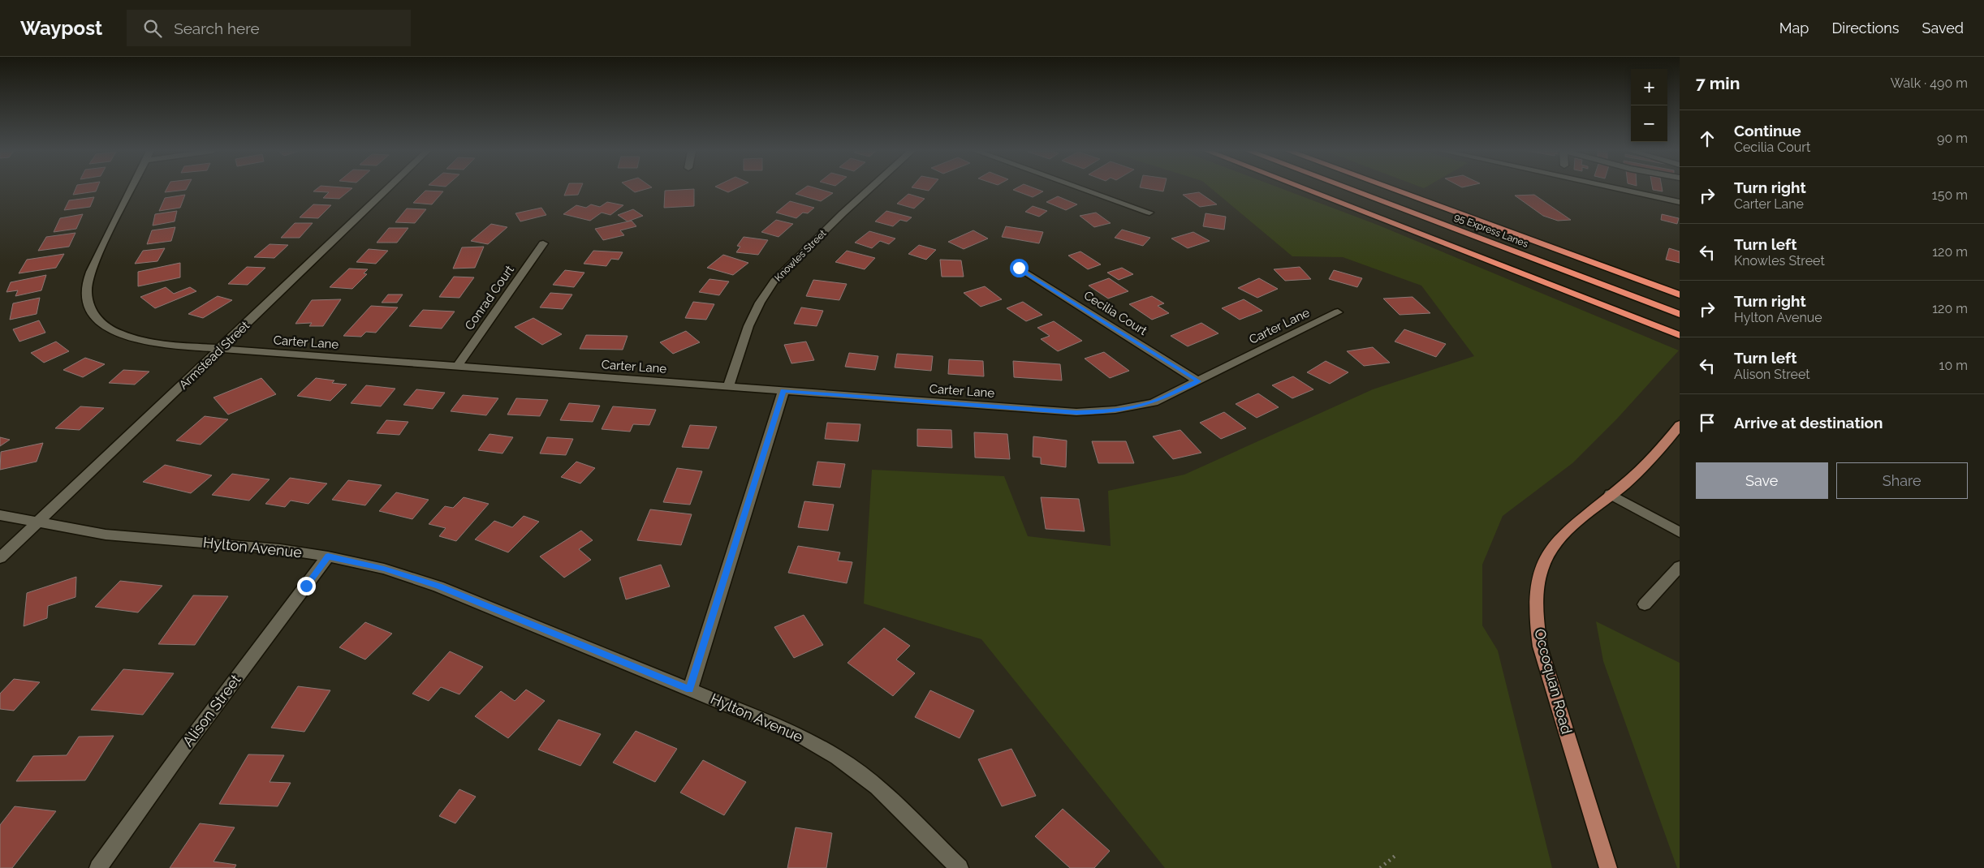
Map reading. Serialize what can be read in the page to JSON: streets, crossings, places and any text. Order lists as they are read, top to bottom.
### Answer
{
  "streets": {
    "highway": ["95 Express Lanes"],
    "main road": ["Occoquan Road"],
    "street": [
      "Knowles Street",
      "Conrad Court",
      "Cecilia Court",
      "Carter Lane",
      "Armstead Street",
      "Hylton Avenue",
      "Alison Street"
    ]
  },
  "crossings": [
    ["Knowles Street", "Carter Lane"],
    ["Conrad Court", "Carter Lane"],
    ["Cecilia Court", "Carter Lane"],
    ["Carter Lane", "Armstead Street"],
    ["Armstead Street", "Hylton Avenue"],
    ["Hylton Avenue", "Alison Street"]
  ],
  "page": {
    "header": "Waypost",
    "search": "Search here",
    "nav": ["Map", "Directions", "Saved"],
    "heading": ["7 min", "Walk · 490 m"],
    "map_buttons": ["+", "−"],
    "list": [
      ["Continue", "Cecilia Court", "90 m"],
      ["Turn right", "Carter Lane", "150 m"],
      ["Turn left", "Knowles Street", "120 m"],
      ["Turn right", "Hylton Avenue", "120 m"],
      ["Turn left", "Alison Street", "10 m"],
      "Arrive at destination"
    ],
    "buttons": ["Save", "Share"]
  }
}
